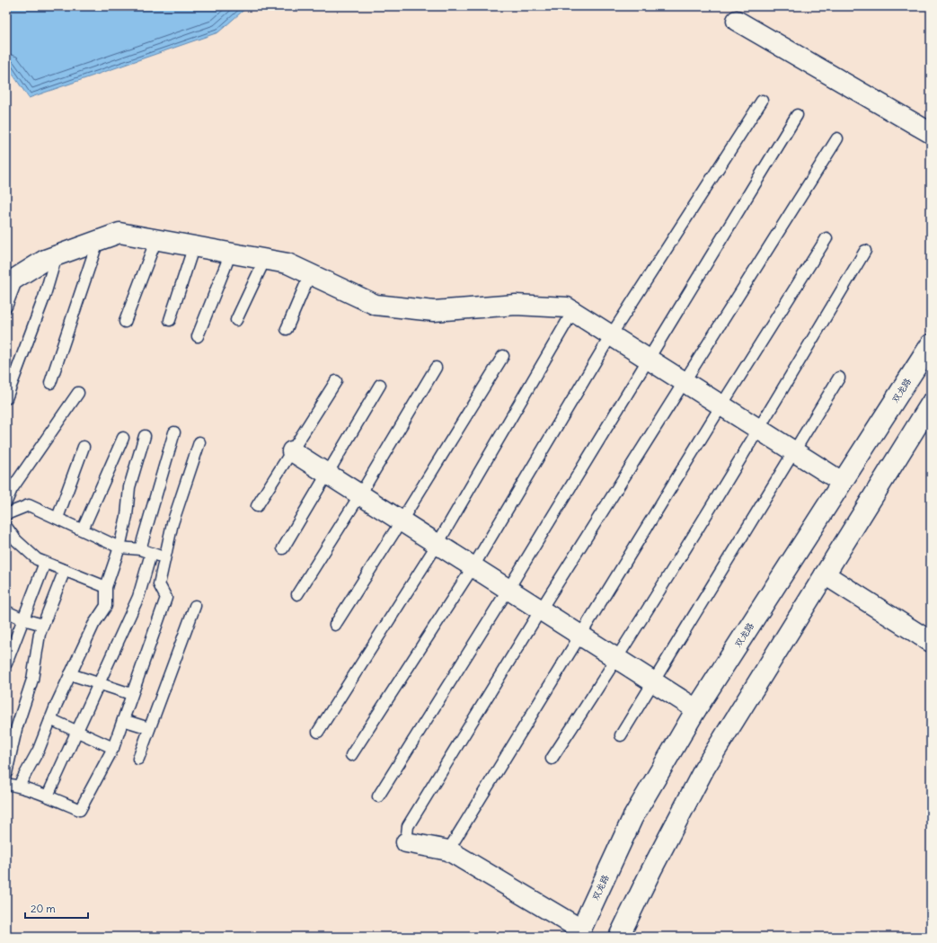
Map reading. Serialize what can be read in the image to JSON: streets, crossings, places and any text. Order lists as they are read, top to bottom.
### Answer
{
  "streets": {
    "street": ["双龙路"]
  },
  "scale_bar": "20 m"
}
